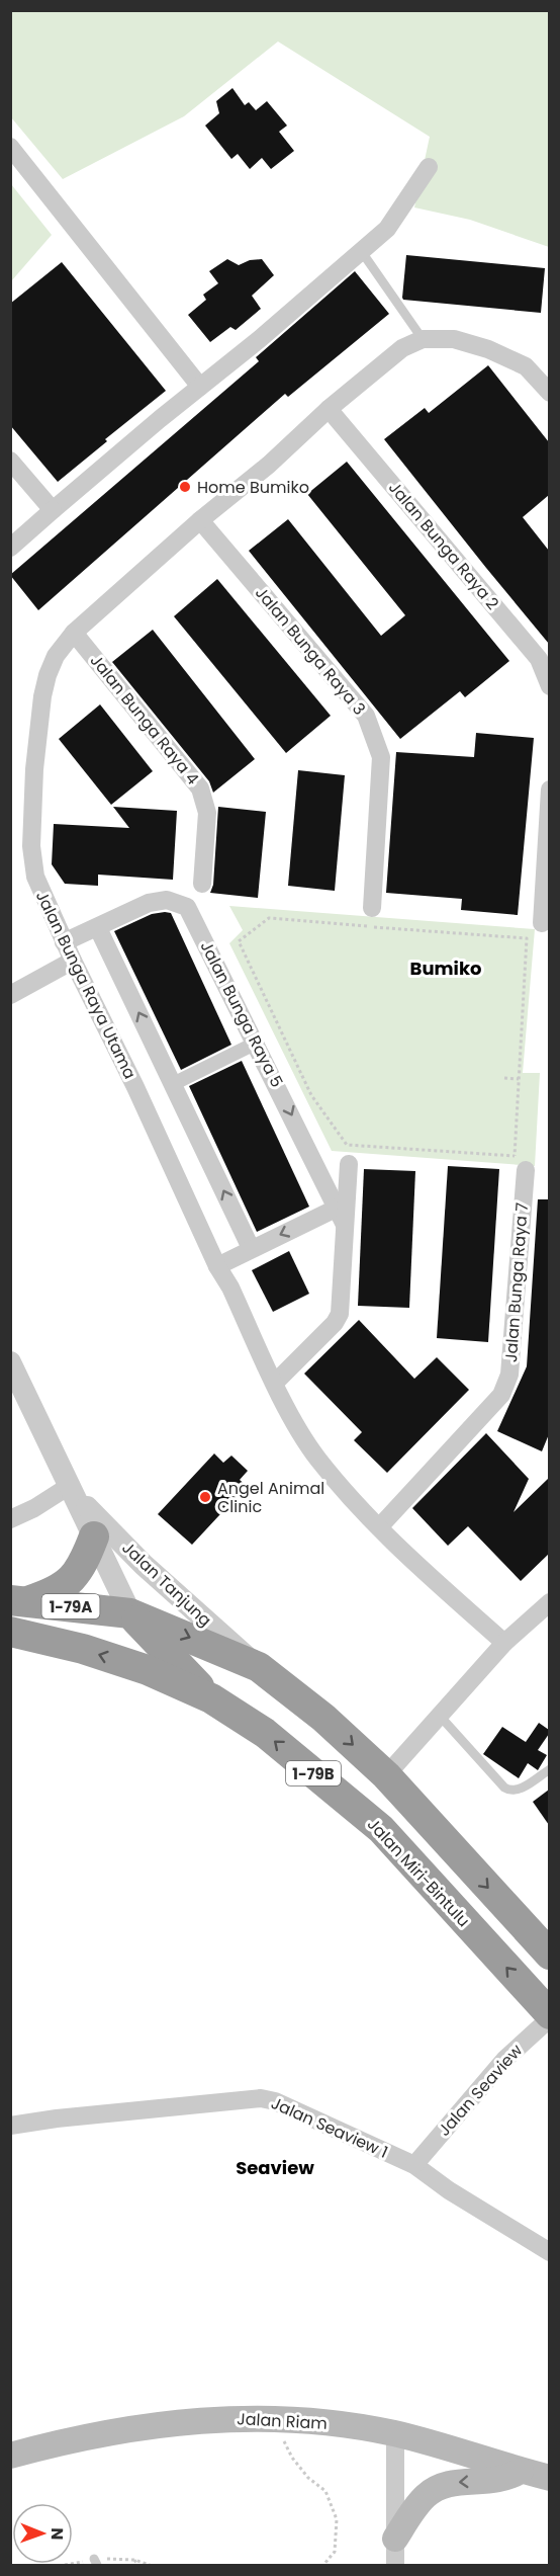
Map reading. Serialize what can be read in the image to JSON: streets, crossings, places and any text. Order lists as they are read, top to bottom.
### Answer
{
  "streets": {
    "highway": ["1-79A", "1-79B", "Jalan Miri-Bintulu"],
    "main road": ["Jalan Riam"],
    "street": [
      "Jalan Bunga Raya 2",
      "Jalan Bunga Raya 3",
      "Jalan Bunga Raya 4",
      "Jalan Bunga Raya Utama",
      "Jalan Bunga Raya 5",
      "Jalan Bunga Raya 7",
      "Jalan Tanjung",
      "Jalan Seaview",
      "Jalan Seaview 1"
    ]
  },
  "crossings": [
    ["Jalan Bunga Raya 2", "Jalan Bunga Raya Utama"],
    ["Jalan Bunga Raya 3", "Jalan Bunga Raya Utama"],
    ["Jalan Bunga Raya 4", "Jalan Bunga Raya Utama"],
    ["Jalan Bunga Raya Utama", "Jalan Bunga Raya 5"],
    ["Jalan Bunga Raya Utama", "Jalan Bunga Raya 7"],
    ["Jalan Tanjung", "1-79A"],
    ["Jalan Miri-Bintulu", "Jalan Seaview"],
    ["Jalan Seaview", "Jalan Seaview 1"]
  ],
  "districts": ["Bumiko", "Seaview"],
  "places": ["Home Bumiko", "Angel Animal Clinic"],
  "north": "right"
}
